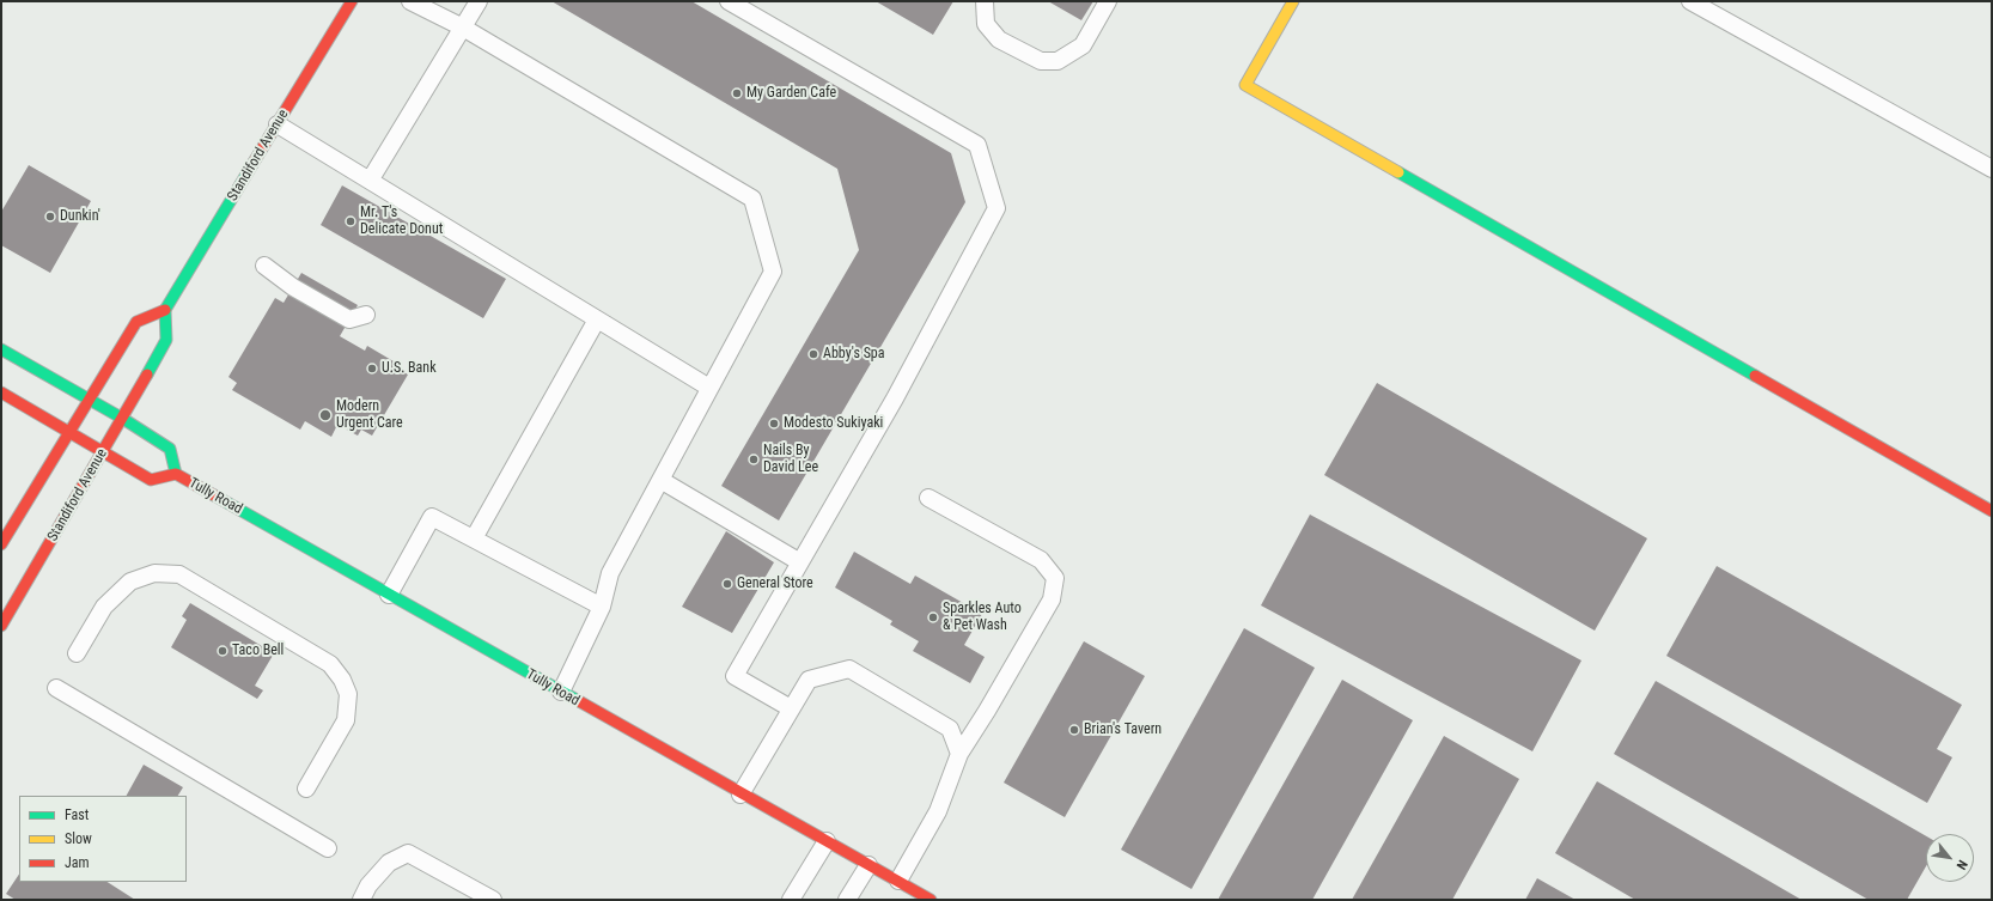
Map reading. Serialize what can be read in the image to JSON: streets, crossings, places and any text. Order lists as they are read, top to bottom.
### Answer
{
  "streets": {
    "main road": ["Standiford Avenue", "Tully Road"]
  },
  "crossings": [
    ["Standiford Avenue", "Tully Road"]
  ],
  "places": [
    "My Garden Cafe",
    "Dunkin'",
    "Mr. T's Delicate Donut",
    "Abby's Spa",
    "U.S. Bank",
    "Modern Urgent Care",
    "Modesto Sukiyaki",
    "Nails By David Lee",
    "General Store",
    "Sparkles Auto & Pet Wash",
    "Taco Bell",
    "Brian's Tavern"
  ],
  "legend": ["Fast", "Slow", "Jam"],
  "north": "bottom right"
}
